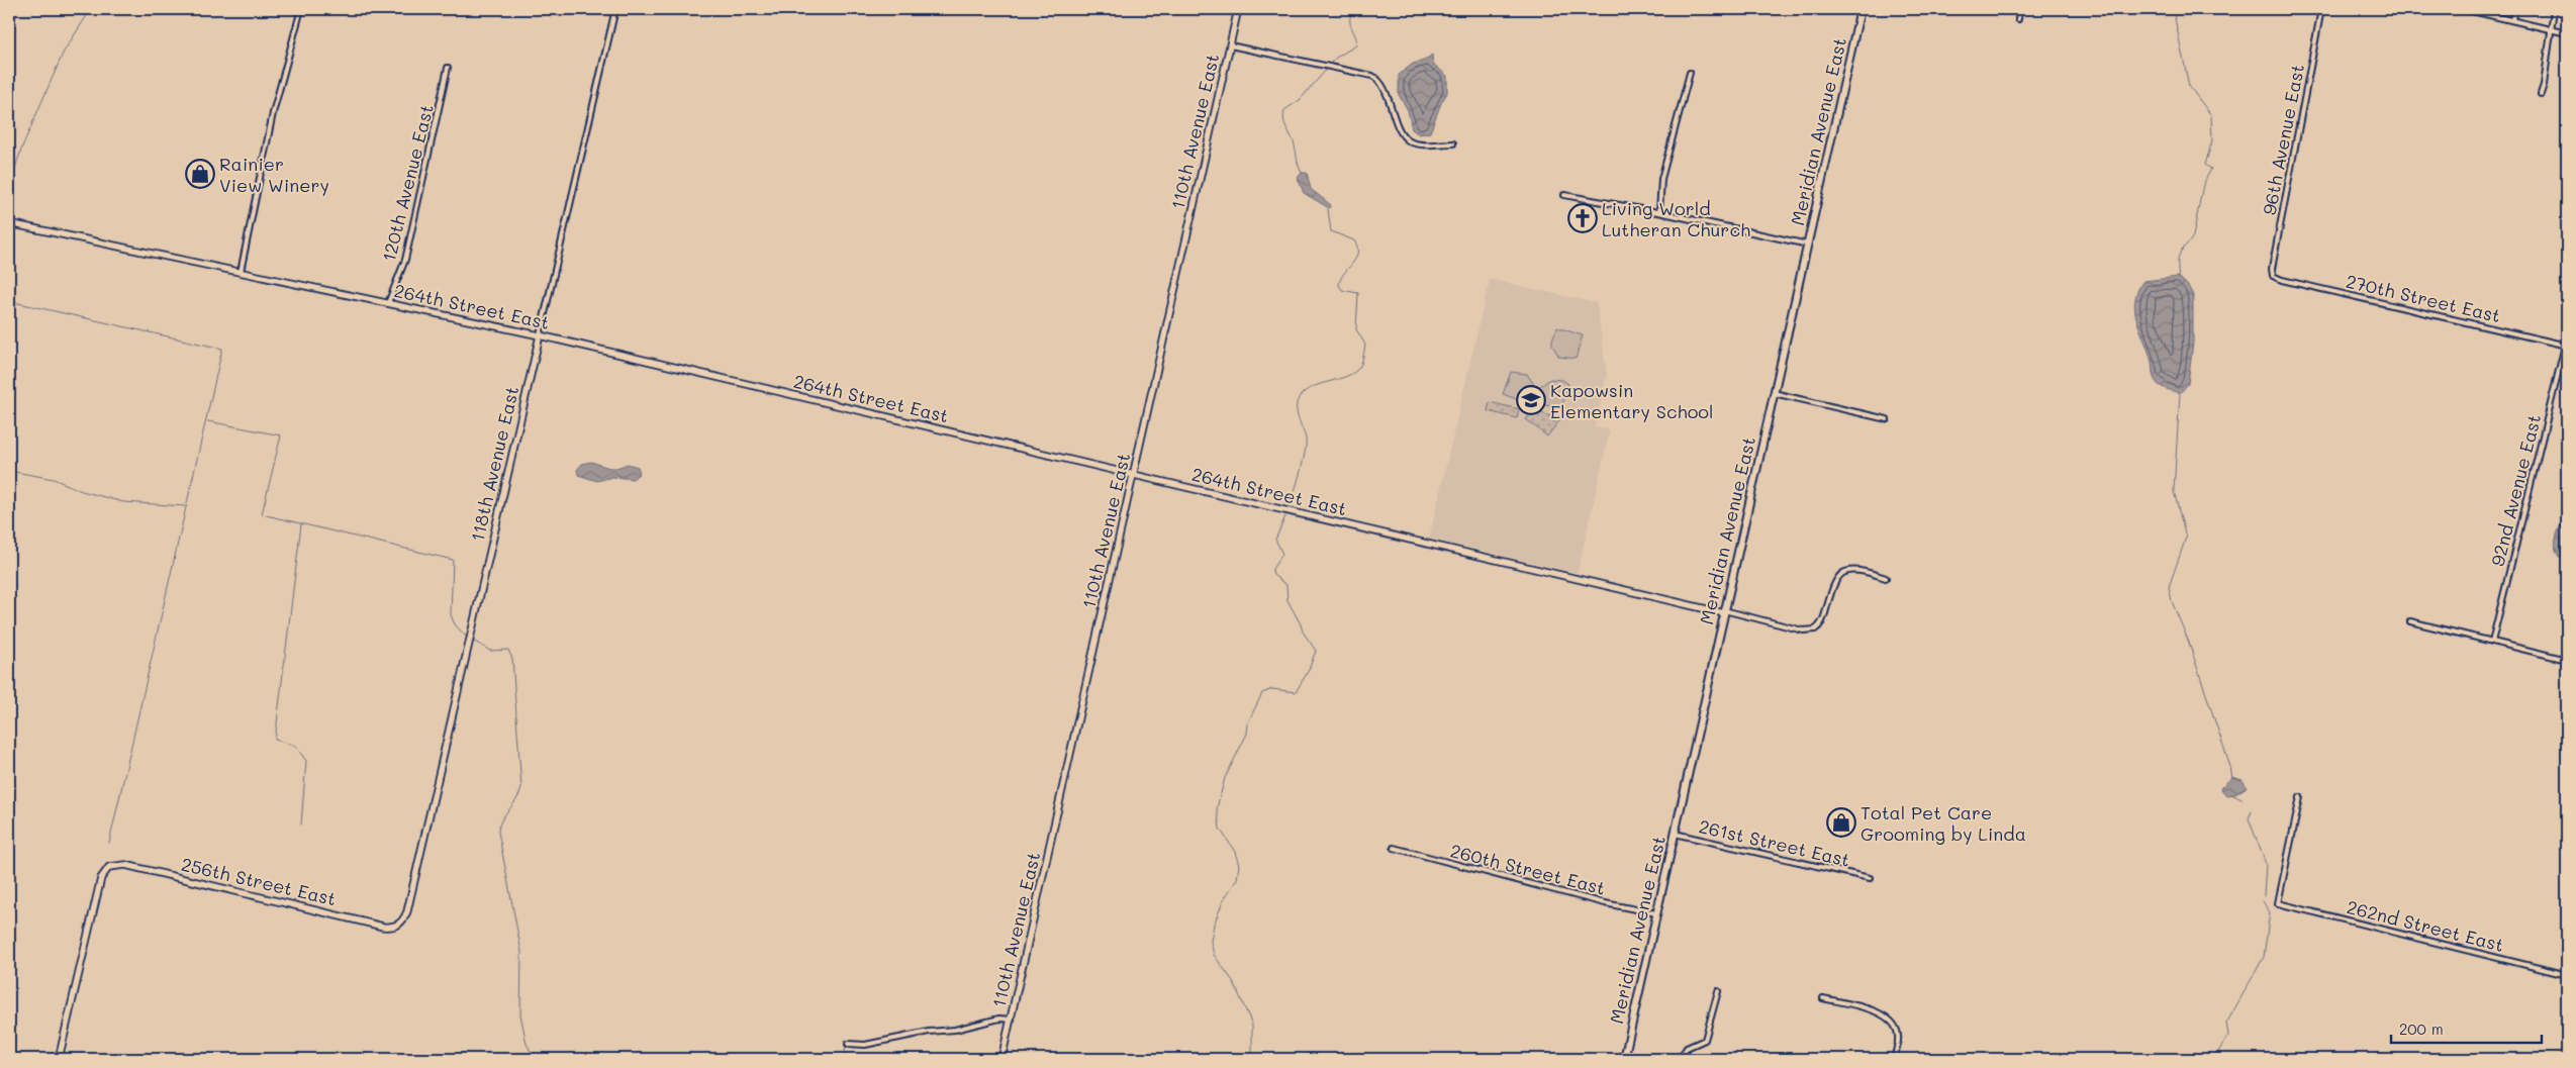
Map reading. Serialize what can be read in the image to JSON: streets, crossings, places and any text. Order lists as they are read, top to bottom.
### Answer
{
  "streets": {
    "main road": ["Meridian Avenue East"],
    "street": [
      "110th Avenue East",
      "96th Avenue East",
      "120th Avenue East",
      "270th Street East",
      "264th Street East",
      "118th Avenue East",
      "92nd Avenue East",
      "261st Street East",
      "260th Street East",
      "256th Street East",
      "262nd Street East"
    ]
  },
  "crossings": [
    ["110th Avenue East", "264th Street East"],
    ["Meridian Avenue East", "264th Street East"],
    ["Meridian Avenue East", "261st Street East"],
    ["Meridian Avenue East", "260th Street East"],
    ["96th Avenue East", "270th Street East"],
    ["120th Avenue East", "264th Street East"],
    ["270th Street East", "92nd Avenue East"],
    ["264th Street East", "118th Avenue East"],
    ["118th Avenue East", "256th Street East"]
  ],
  "places": {
    "shop": ["Rainier View Winery", "Total Pet Care Grooming by Linda"],
    "church": ["Living World Lutheran Church"],
    "school or university": ["Kapowsin Elementary School"]
  },
  "scale_bar": "200 m"
}
